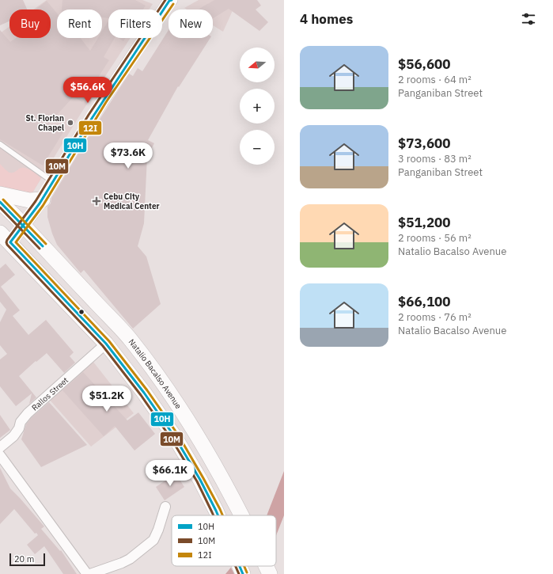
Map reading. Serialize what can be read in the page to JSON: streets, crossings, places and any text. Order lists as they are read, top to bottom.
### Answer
{
  "streets": {
    "main road": ["Natalio Bacalso Avenue"],
    "street": ["Rallos Street"]
  },
  "places": {
    "other": ["St. Florian Chapel"],
    "health": ["Cebu City Medical Center"]
  },
  "lines": ["transit line 10H", "transit line 10M", "transit line 12I"],
  "legend": ["10H", "10M", "12I"],
  "scale_bar": "20 m",
  "north": "left",
  "page": {
    "heading": "4 homes",
    "chip": [
      "Buy",
      "Rent",
      "Filters",
      "New"
    ],
    "list": [
      {
        "name": "$56,600",
        "note": "2 rooms · 64 m² · Panganiban Street"
      },
      {
        "name": "$73,600",
        "note": "3 rooms · 83 m² · Panganiban Street"
      },
      {
        "name": "$51,200",
        "note": "2 rooms · 56 m² · Natalio Bacalso Avenue"
      },
      {
        "name": "$66,100",
        "note": "2 rooms · 76 m² · Natalio Bacalso Avenue"
      }
    ],
    "map_buttons": ["+", "−"],
    "price": [
      "$56.6K",
      "$73.6K",
      "$51.2K",
      "$66.1K"
    ],
    "scale": "20 m"
  }
}
